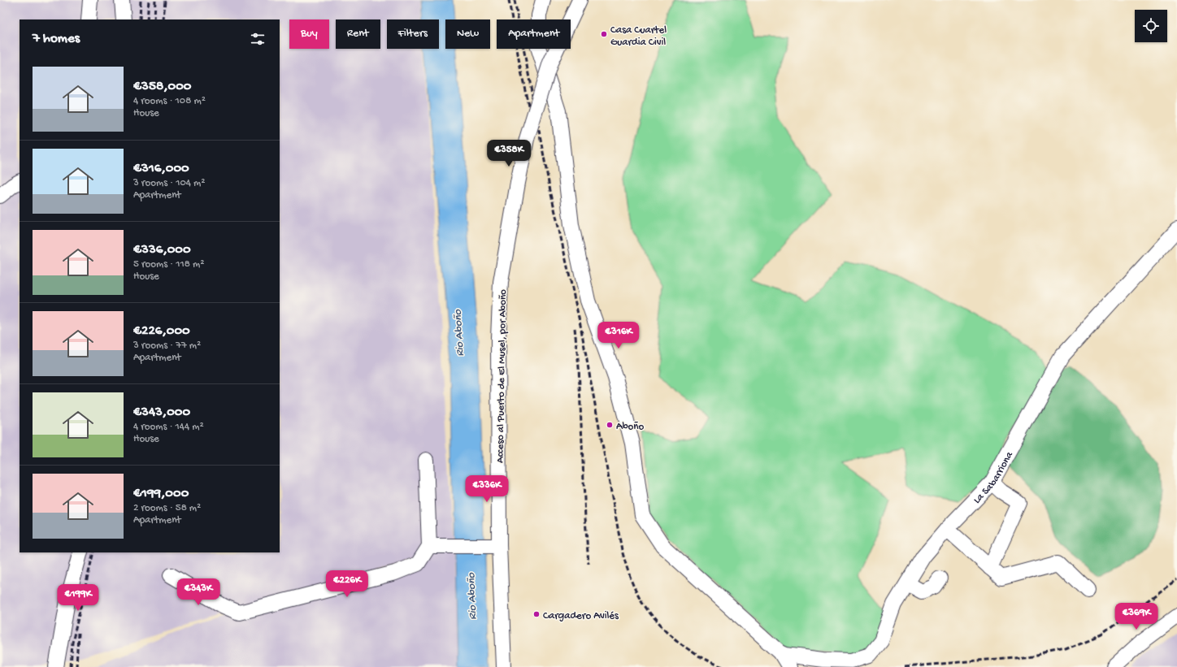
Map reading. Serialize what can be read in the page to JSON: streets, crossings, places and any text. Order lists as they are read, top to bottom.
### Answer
{
  "streets": {
    "street": ["Acceso al Puerto de El Musel, por Aboño", "La Sabarriona"]
  },
  "water": ["Rio Aboño"],
  "places": ["Casa Cuartel Guardia Civil", "Aboño", "Cargadero Avilés"],
  "page": {
    "chip": [
      "Buy",
      "Rent",
      "Filters",
      "New",
      "Apartment"
    ],
    "heading": "7 homes",
    "list": [
      {
        "name": "€358,000",
        "note": "4 rooms · 108 m² · House"
      },
      {
        "name": "€316,000",
        "note": "3 rooms · 104 m² · Apartment"
      },
      {
        "name": "€336,000",
        "note": "5 rooms · 118 m² · House"
      },
      {
        "name": "€226,000",
        "note": "3 rooms · 77 m² · Apartment"
      },
      {
        "name": "€343,000",
        "note": "4 rooms · 144 m² · House"
      },
      {
        "name": "€199,000",
        "note": "2 rooms · 58 m² · Apartment"
      }
    ],
    "price": [
      "€358K",
      "€316K",
      "€336K",
      "€226K",
      "€343K",
      "€199K",
      "€369K"
    ]
  }
}
